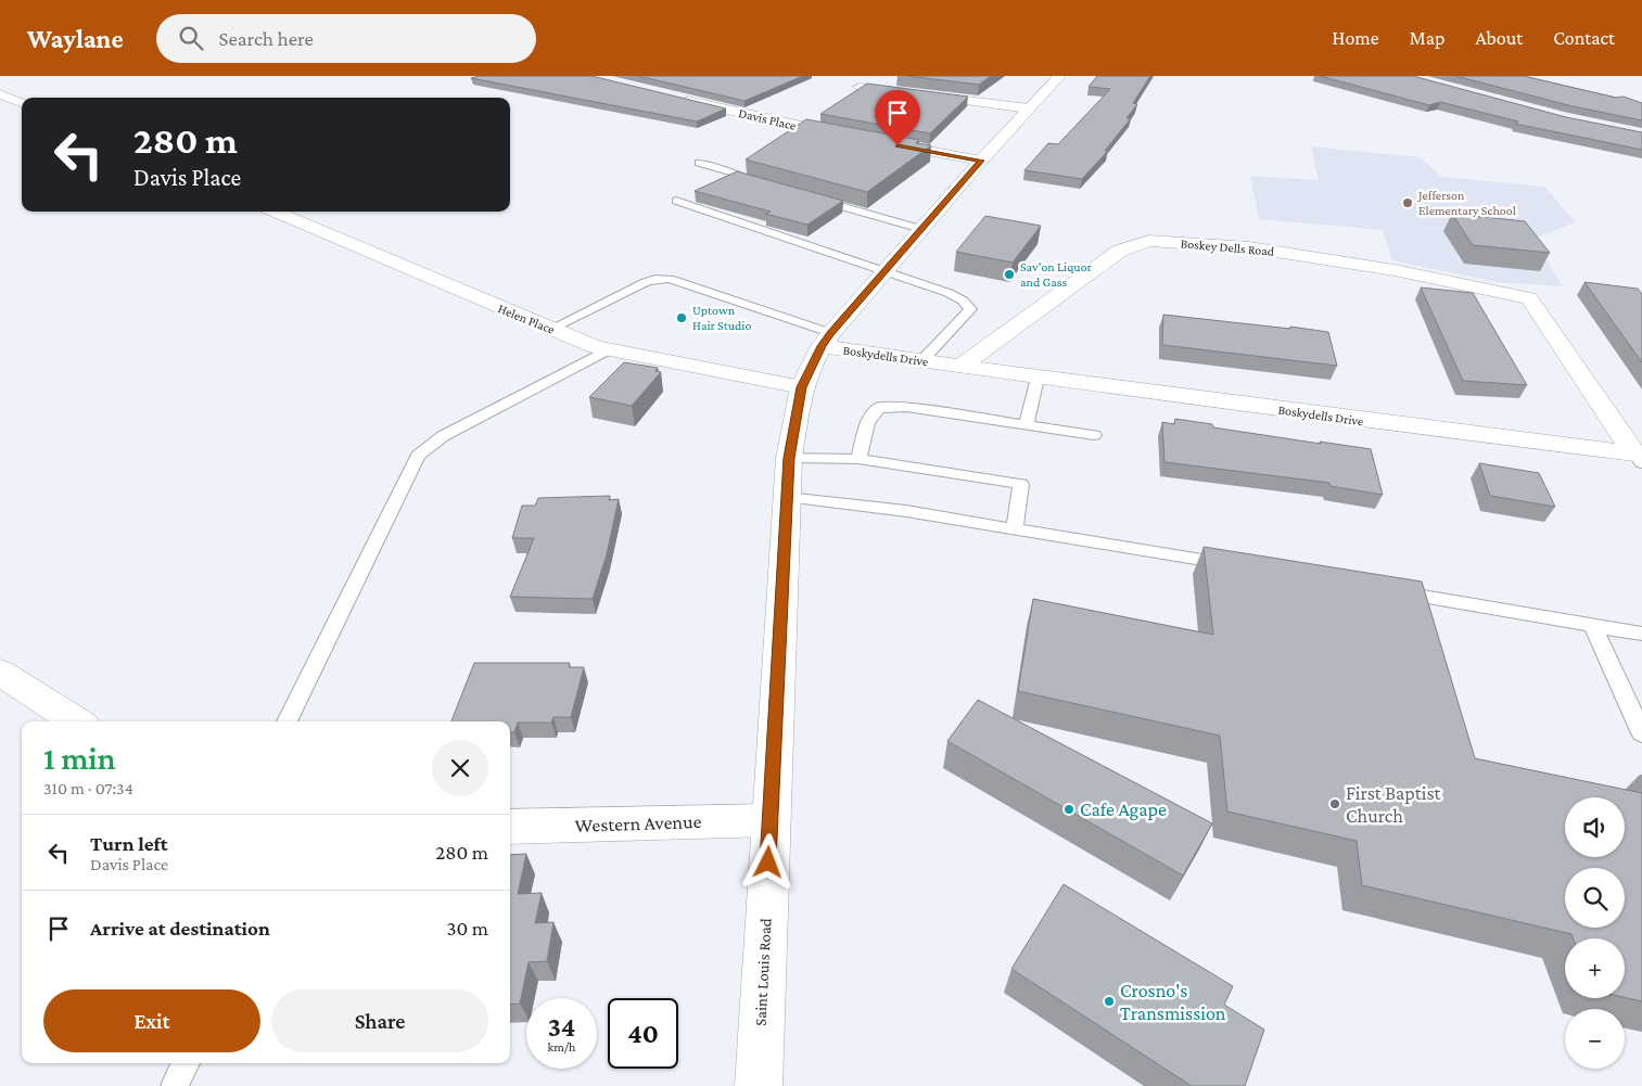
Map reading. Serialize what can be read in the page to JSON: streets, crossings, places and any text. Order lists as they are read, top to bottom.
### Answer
{
  "streets": {
    "street": [
      "Davis Place",
      "Boskey Dells Road",
      "Helen Place",
      "Boskydells Drive",
      "Western Avenue",
      "Saint Louis Road"
    ]
  },
  "crossings": [
    ["Boskey Dells Road", "Boskydells Drive"],
    ["Helen Place", "Saint Louis Road"],
    ["Boskydells Drive", "Saint Louis Road"],
    ["Western Avenue", "Saint Louis Road"]
  ],
  "places": [
    "Jefferson Elementary School",
    "Sav'on Liquor and Gass",
    "Uptown Hair Studio",
    "First Baptist Church",
    "Cafe Agape",
    "Crosno's Transmission"
  ],
  "page": {
    "header": "Waylane",
    "search": "Search here",
    "nav": [
      "Home",
      "Map",
      "About",
      "Contact"
    ],
    "turn": ["280 m", "Davis Place"],
    "heading": ["1 min", "310 m · 07:34"],
    "map_buttons": ["+", "−"],
    "list": [
      {
        "name": "Turn left",
        "note": "Davis Place",
        "value": "280 m"
      },
      {
        "name": "Arrive at destination",
        "value": "30 m"
      }
    ],
    "buttons": ["Exit", "Share"],
    "speed": "34 km/h",
    "limit": "40"
  }
}
